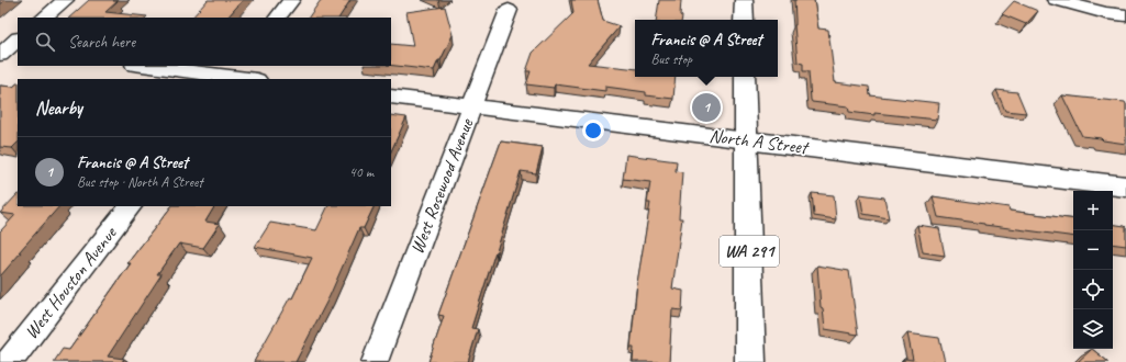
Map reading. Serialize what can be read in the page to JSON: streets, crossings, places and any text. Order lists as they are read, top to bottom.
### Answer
{
  "streets": {
    "main road": ["North A Street", "WA 291"],
    "street": ["West Rosewood Avenue", "West Houston Avenue"]
  },
  "crossings": [
    ["North A Street", "West Rosewood Avenue"],
    ["North A Street", "WA 291"]
  ],
  "page": {
    "search": "Search here",
    "popup": ["Francis @ A Street", "Bus stop"],
    "heading": "Nearby",
    "pins": "1",
    "list": [
      {
        "mark": "1",
        "name": "Francis @ A Street",
        "note": "Bus stop · North A Street",
        "value": "40 m"
      }
    ],
    "map_buttons": ["+", "−"]
  }
}
